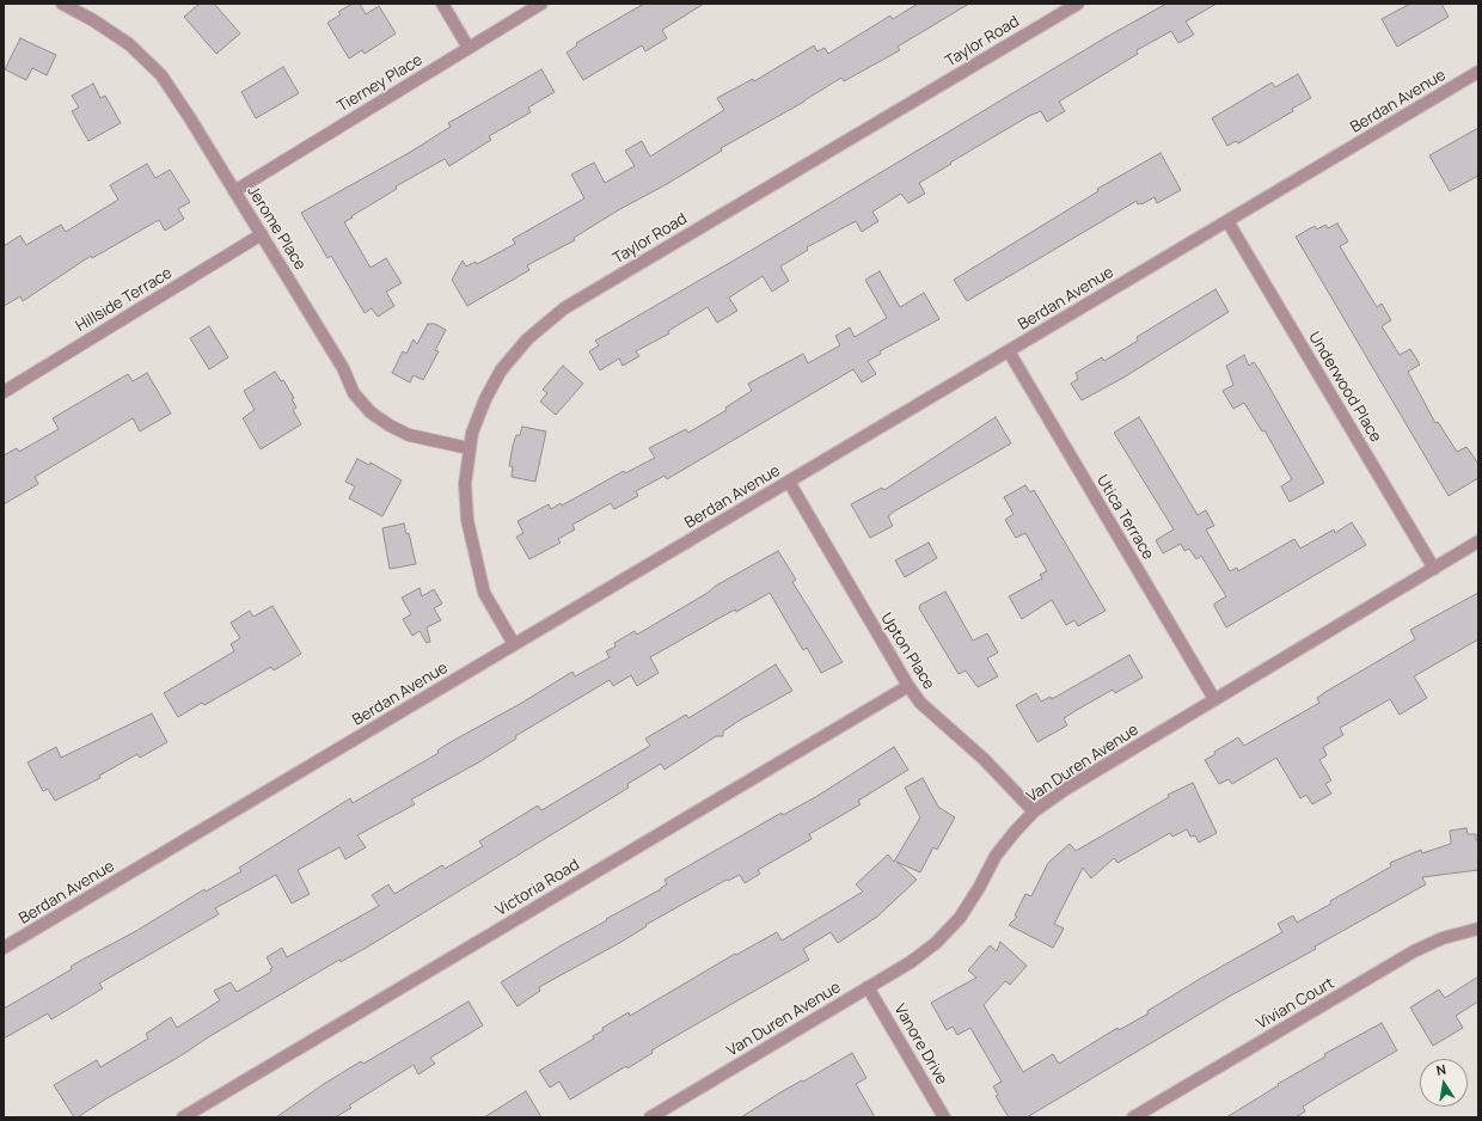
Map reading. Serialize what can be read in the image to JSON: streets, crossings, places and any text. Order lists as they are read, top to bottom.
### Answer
{
  "streets": {
    "street": [
      "Taylor Road",
      "Tierney Place",
      "Berdan Avenue",
      "Jerome Place",
      "Hillside Terrace",
      "Underwood Place",
      "Utica Terrace",
      "Upton Place",
      "Van Duren Avenue",
      "Victoria Road",
      "Vivian Court",
      "Vanore Drive"
    ]
  },
  "crossings": [
    ["Taylor Road", "Berdan Avenue"],
    ["Taylor Road", "Jerome Place"],
    ["Tierney Place", "Jerome Place"],
    ["Berdan Avenue", "Underwood Place"],
    ["Berdan Avenue", "Utica Terrace"],
    ["Berdan Avenue", "Upton Place"],
    ["Jerome Place", "Hillside Terrace"],
    ["Underwood Place", "Van Duren Avenue"],
    ["Utica Terrace", "Van Duren Avenue"],
    ["Upton Place", "Van Duren Avenue"],
    ["Upton Place", "Victoria Road"],
    ["Van Duren Avenue", "Vanore Drive"]
  ],
  "north": "top"
}
